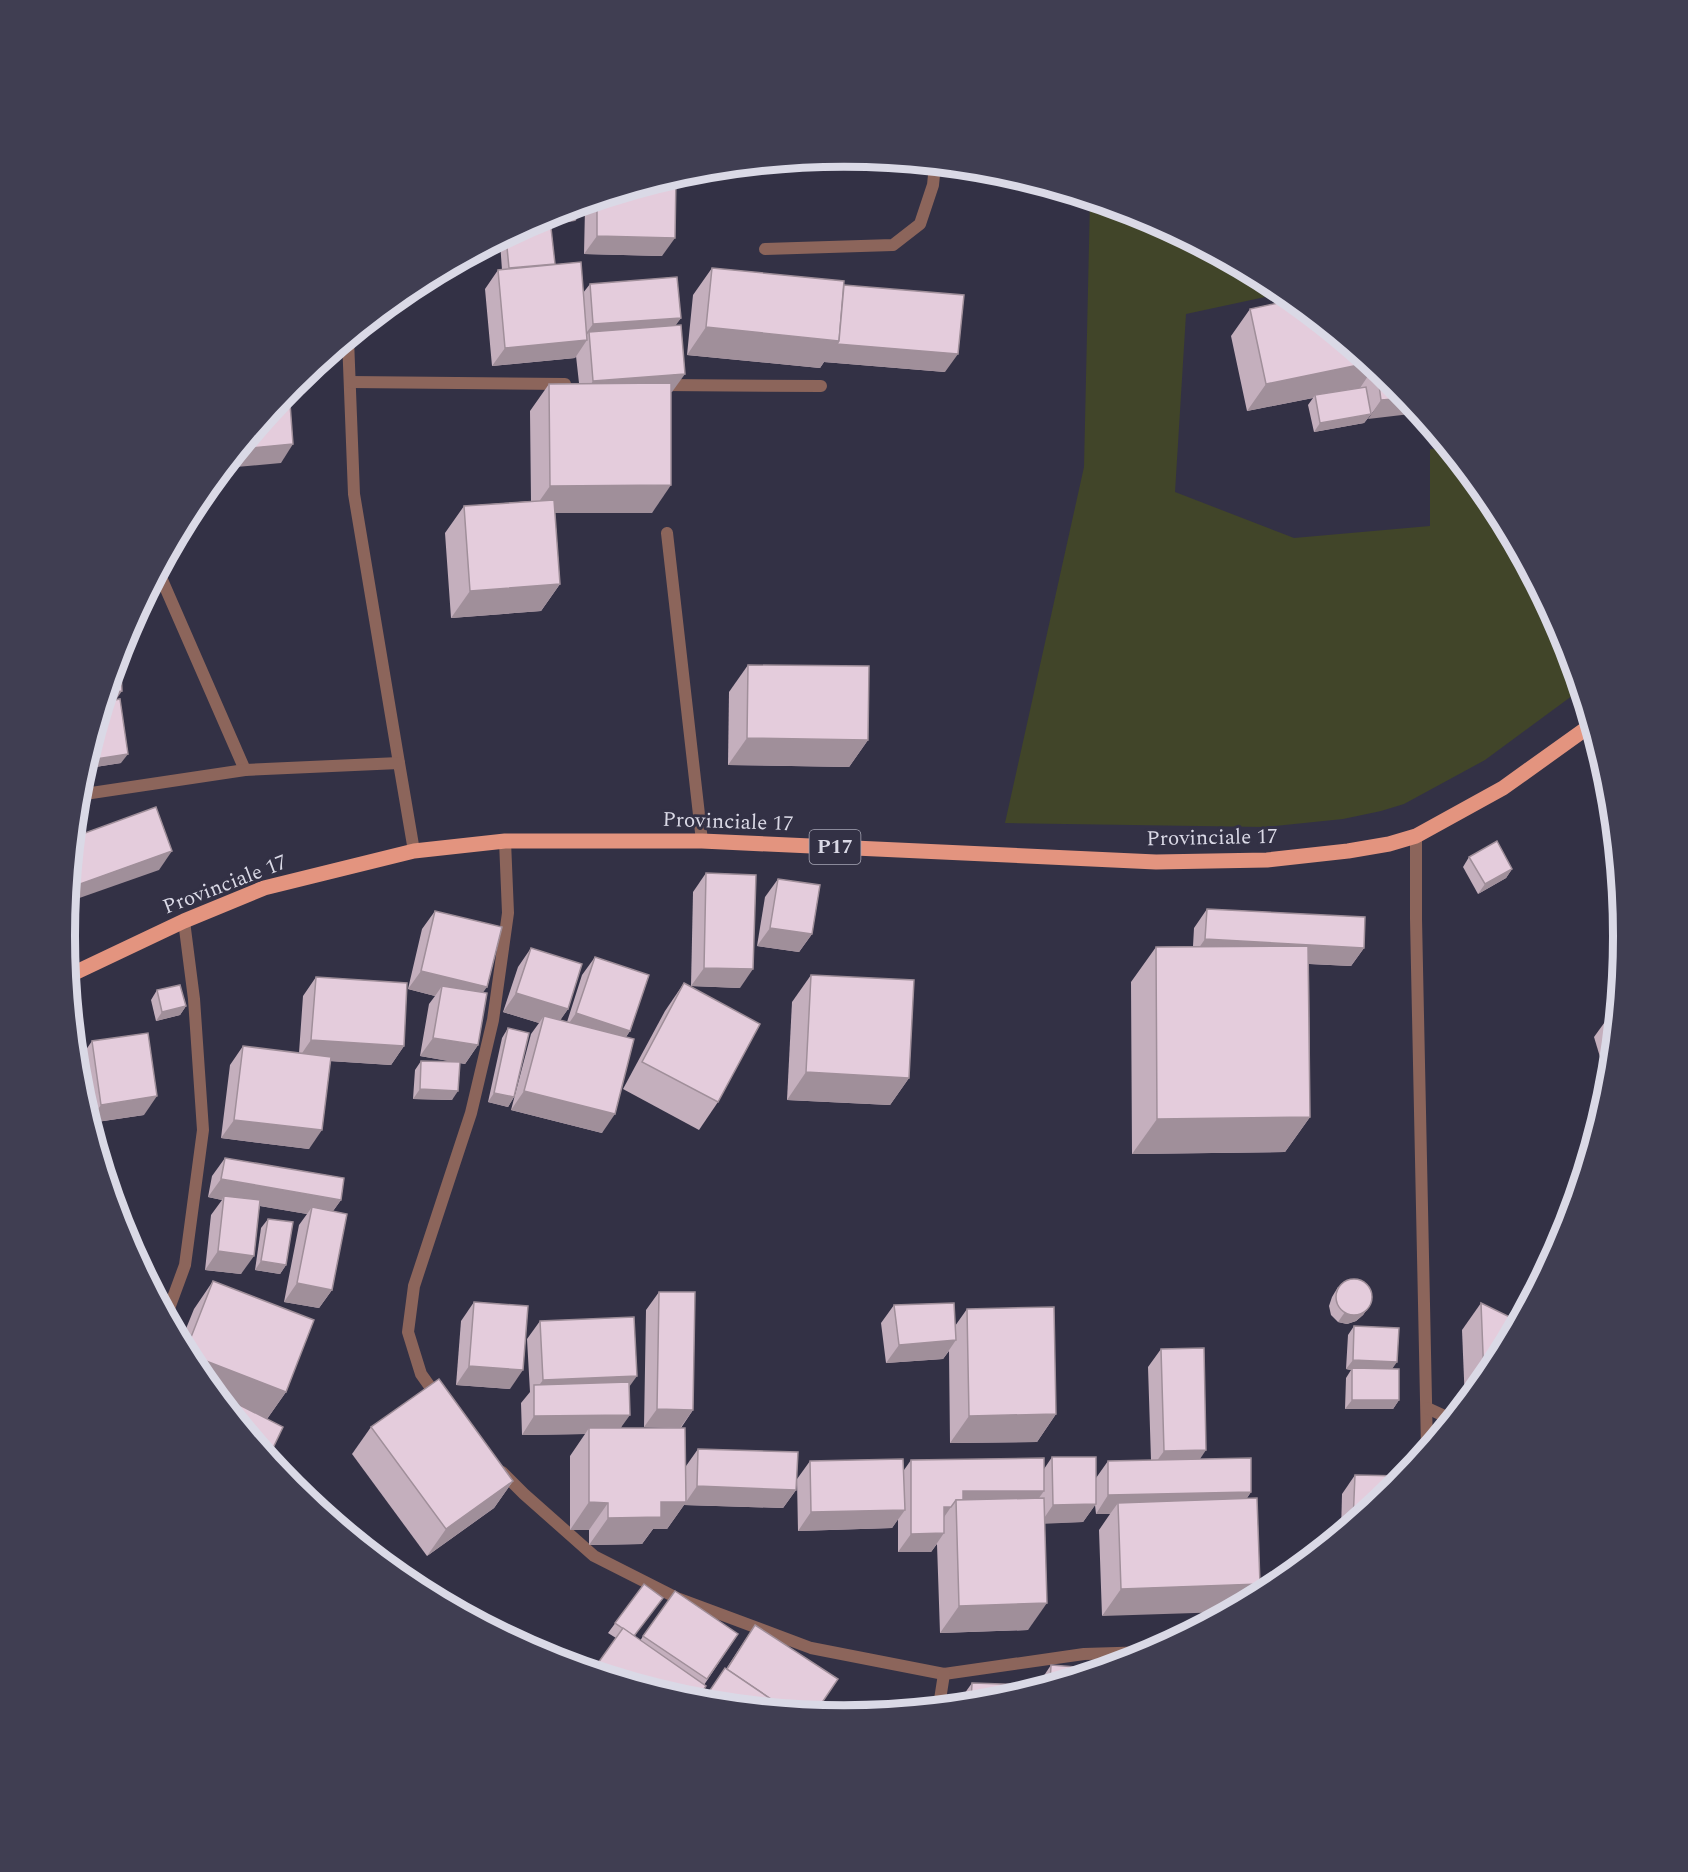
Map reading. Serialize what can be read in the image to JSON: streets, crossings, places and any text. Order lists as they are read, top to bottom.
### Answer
{
  "streets": {
    "main road": ["Provinciale 17", "P17"]
  }
}
